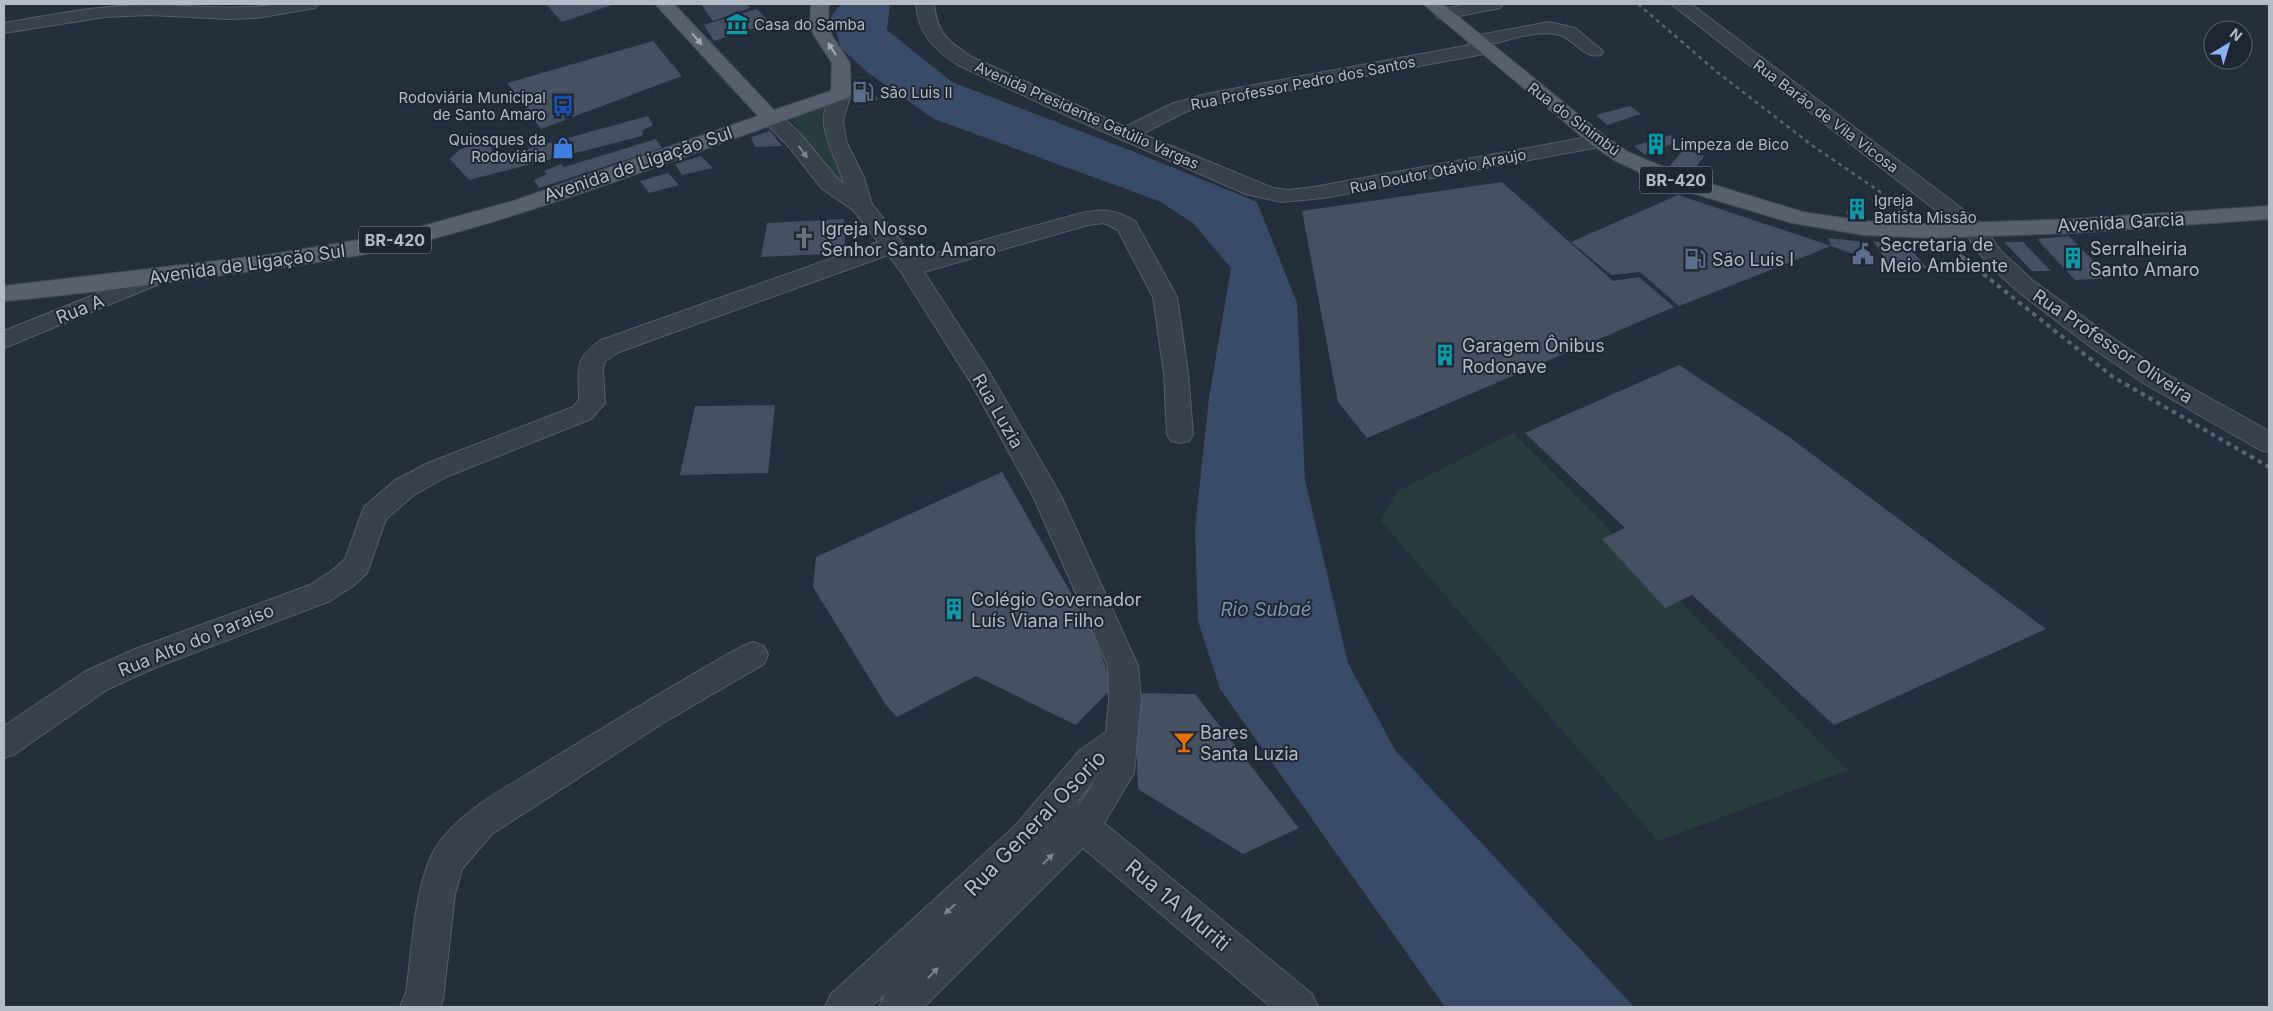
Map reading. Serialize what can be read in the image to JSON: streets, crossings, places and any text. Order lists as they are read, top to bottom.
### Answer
{
  "streets": {
    "main road": [
      "Rua do Sinimbú",
      "Avenida de Ligação Sul",
      "BR-420",
      "Avenida Garcia"
    ],
    "street": [
      "Rua Professor Pedro dos Santos",
      "Avenida Presidente Getúlio Vargas",
      "Rua Barão de Vila Vicosa",
      "Rua Doutor Otávio Araújo",
      "Rua A",
      "Rua Professor Oliveira",
      "Rua Luzia",
      "Rua Alto do Paraíso",
      "Rua General Osorio",
      "Rua 1A Muriti"
    ]
  },
  "crossings": [
    ["Rua Professor Pedro dos Santos", "Avenida Presidente Getúlio Vargas"],
    ["Rua Professor Pedro dos Santos", "Rua do Sinimbú"],
    ["Avenida Presidente Getúlio Vargas", "Rua Doutor Otávio Araújo"],
    ["Rua Barão de Vila Vicosa", "Rua do Sinimbú"],
    ["Rua Barão de Vila Vicosa", "Avenida Garcia"],
    ["Rua Barão de Vila Vicosa", "Rua Professor Oliveira"],
    ["Rua do Sinimbú", "Rua Doutor Otávio Araújo"],
    ["Rua do Sinimbú", "Avenida Garcia"],
    ["Rua do Sinimbú", "Rua Professor Oliveira"],
    ["Avenida de Ligação Sul", "BR-420"],
    ["Avenida de Ligação Sul", "Rua A"],
    ["Avenida de Ligação Sul", "Rua Luzia"],
    ["BR-420", "Rua Luzia"],
    ["Avenida Garcia", "Rua Professor Oliveira"],
    ["Rua Luzia", "Rua Alto do Paraíso"],
    ["Rua Luzia", "Rua General Osorio"],
    ["Rua General Osorio", "Rua 1A Muriti"]
  ],
  "water": ["Rio Subaé"],
  "places": {
    "museum": ["Casa do Samba"],
    "fuel station": ["São Luis II", "São Luis I"],
    "bus stop": ["Rodoviária Municipal de Santo Amaro"],
    "building": [
      "Limpeza de Bico",
      "Igreja Batista Missão",
      "Serralheiria Santo Amaro",
      "Garagem Ônibus Rodonave",
      "Colégio Governador Luís Viana Filho"
    ],
    "shop": ["Quiosques da Rodoviária"],
    "church": ["Igreja Nosso Senhor Santo Amaro"],
    "public building": ["Secretaria de Meio Ambiente"],
    "bar": ["Bares Santa Luzia"]
  },
  "north": "top right"
}
